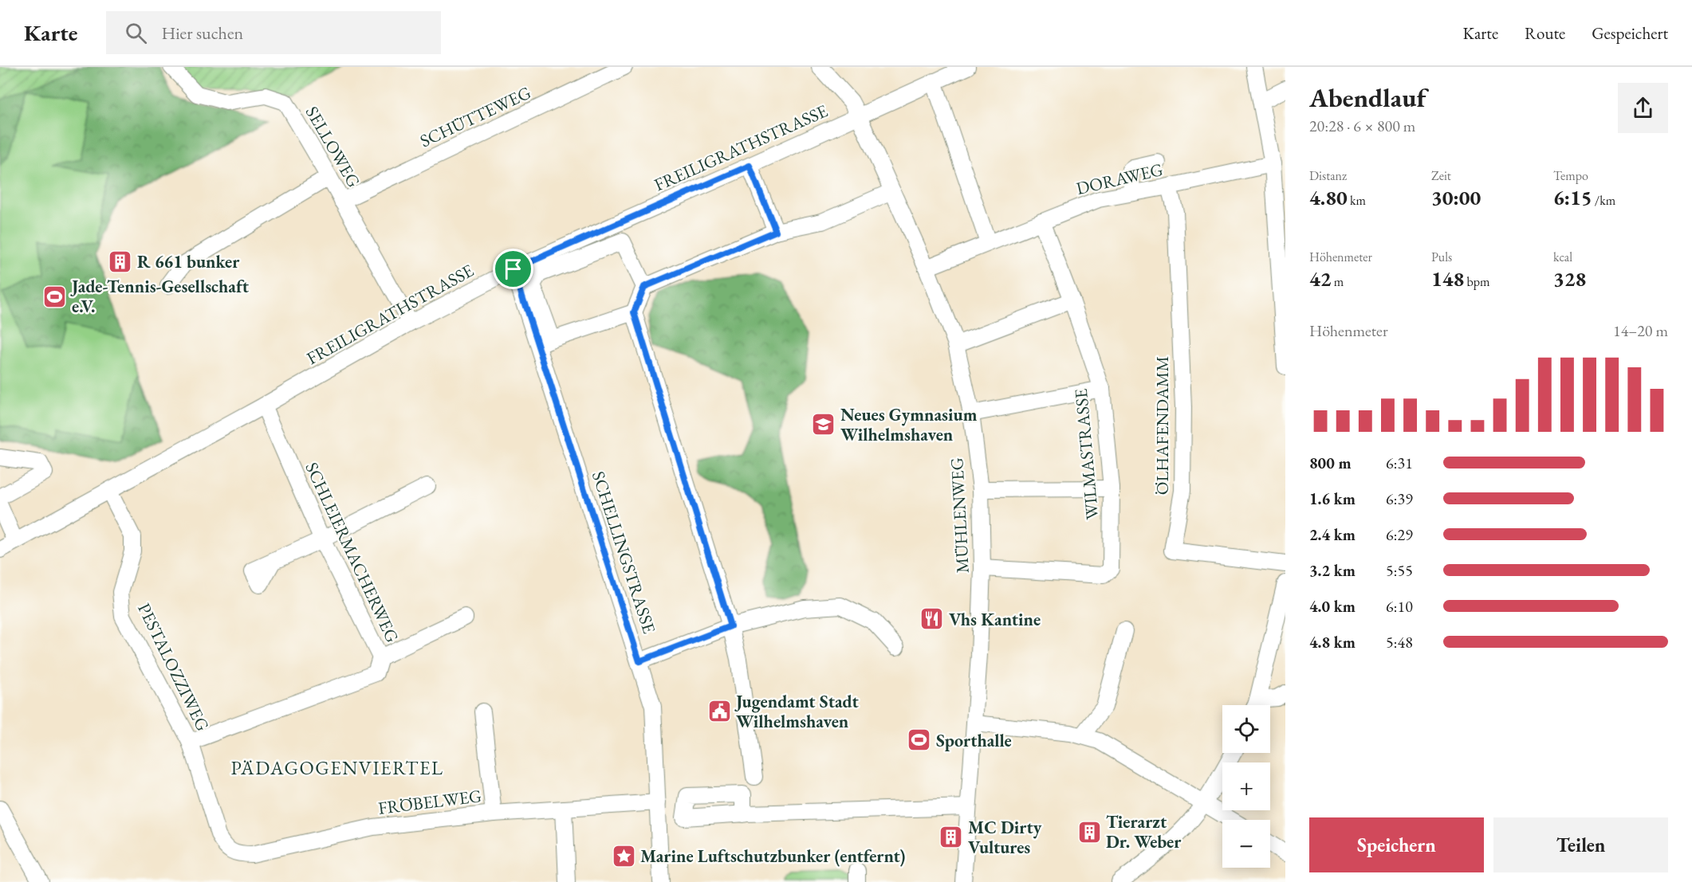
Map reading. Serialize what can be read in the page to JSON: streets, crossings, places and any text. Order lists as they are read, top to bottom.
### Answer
{
  "streets": {
    "street": [
      "SCHÜTTEWEG",
      "SELLOWEG",
      "FREILIGRATHSTRASSE",
      "DORAWEG",
      "ÖLHAFENDAMM",
      "WILMASTRASSE",
      "MÜHLENWEG",
      "SCHLEIERMACHERWEG",
      "SCHELLINGSTRASSE",
      "PESTALOZZIWEG",
      "FRÖBELWEG"
    ]
  },
  "crossings": [
    ["SCHÜTTEWEG", "SELLOWEG"],
    ["SELLOWEG", "FREILIGRATHSTRASSE"],
    ["FREILIGRATHSTRASSE", "MÜHLENWEG"],
    ["FREILIGRATHSTRASSE", "SCHLEIERMACHERWEG"],
    ["FREILIGRATHSTRASSE", "SCHELLINGSTRASSE"],
    ["FREILIGRATHSTRASSE", "PESTALOZZIWEG"],
    ["DORAWEG", "ÖLHAFENDAMM"],
    ["DORAWEG", "WILMASTRASSE"],
    ["DORAWEG", "MÜHLENWEG"],
    ["WILMASTRASSE", "MÜHLENWEG"],
    ["SCHELLINGSTRASSE", "FRÖBELWEG"],
    ["PESTALOZZIWEG", "FRÖBELWEG"]
  ],
  "districts": ["PÄDAGOGENVIERTEL"],
  "places": {
    "building": ["R 661 bunker", "Tierarzt Dr. Weber", "MC Dirty Vultures"],
    "sports": ["Jade-Tennis-Gesellschaft e.V.", "Sporthalle"],
    "school or university": ["Neues Gymnasium Wilhelmshaven"],
    "restaurant": ["Vhs Kantine"],
    "public building": ["Jugendamt Stadt Wilhelmshaven"],
    "place": ["Marine Luftschutzbunker (entfernt)"]
  },
  "page": {
    "header": "Karte",
    "search": "Hier suchen",
    "nav": ["Karte", "Route", "Gespeichert"],
    "heading": ["Abendlauf", "20:28 · 6 × 800 m"],
    "stats": [
      ["Distanz", "4.80 km"],
      ["Zeit", "30:00"],
      ["Tempo", "6:15 /km"],
      ["Höhenmeter", "42 m"],
      ["Puls", "148 bpm"],
      ["kcal", "328"]
    ],
    "chart": ["Höhenmeter", "14–20 m"],
    "list": [
      {
        "name": "800 m",
        "note": "6:31"
      },
      {
        "name": "1.6 km",
        "note": "6:39"
      },
      {
        "name": "2.4 km",
        "note": "6:29"
      },
      {
        "name": "3.2 km",
        "note": "5:55"
      },
      {
        "name": "4.0 km",
        "note": "6:10"
      },
      {
        "name": "4.8 km",
        "note": "5:48"
      }
    ],
    "map_buttons": ["+", "−"],
    "buttons": ["Speichern", "Teilen"]
  }
}
